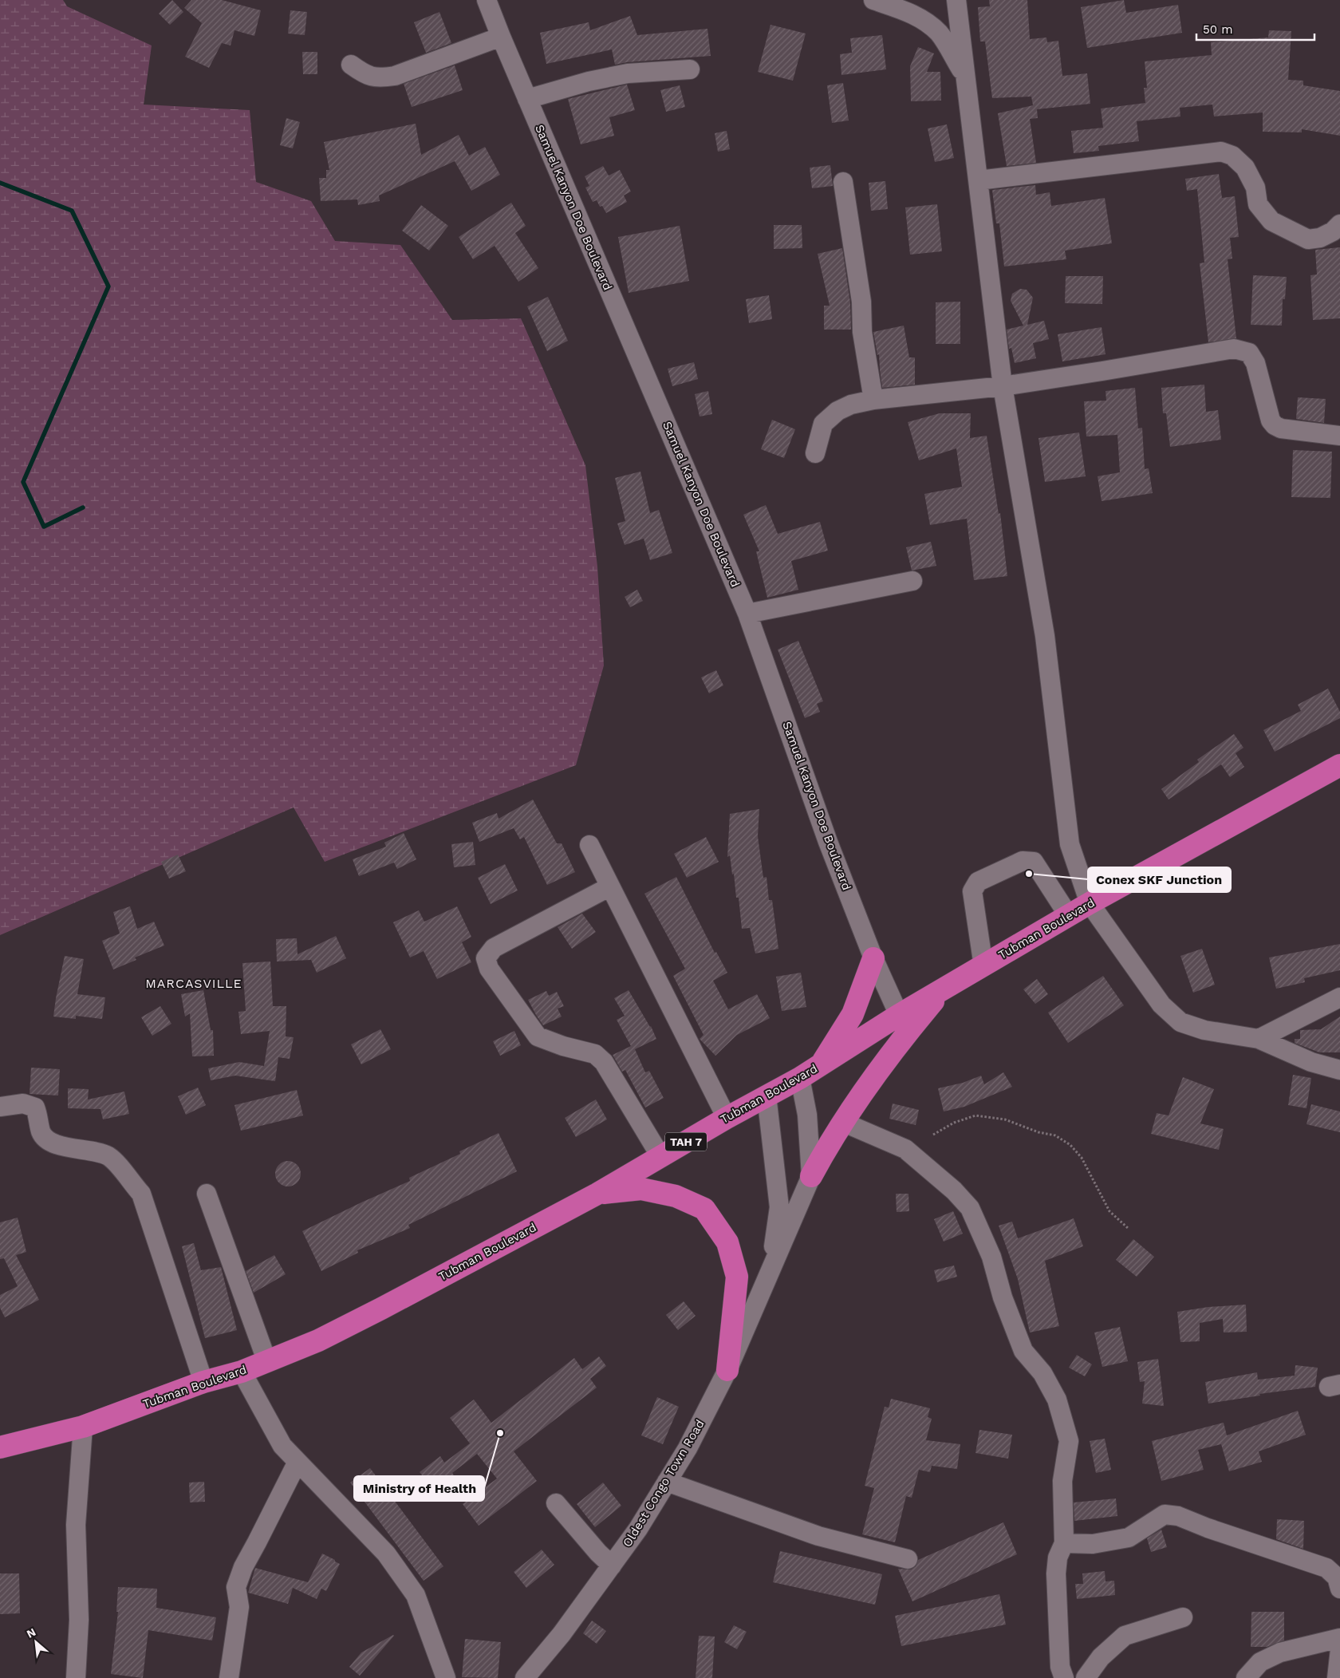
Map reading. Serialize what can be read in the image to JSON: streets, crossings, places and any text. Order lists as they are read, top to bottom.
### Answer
{
  "streets": {
    "highway": ["Tubman Boulevard", "TAH 7"],
    "street": ["Samuel Kanyon Doe Boulevard", "Oldest Congo Town Road"]
  },
  "crossings": [
    ["Samuel Kanyon Doe Boulevard", "Tubman Boulevard"]
  ],
  "districts": ["MARCASVILLE"],
  "places": ["Conex SKF Junction", "Ministry of Health"],
  "scale_bar": "50 m",
  "north": "top left"
}
